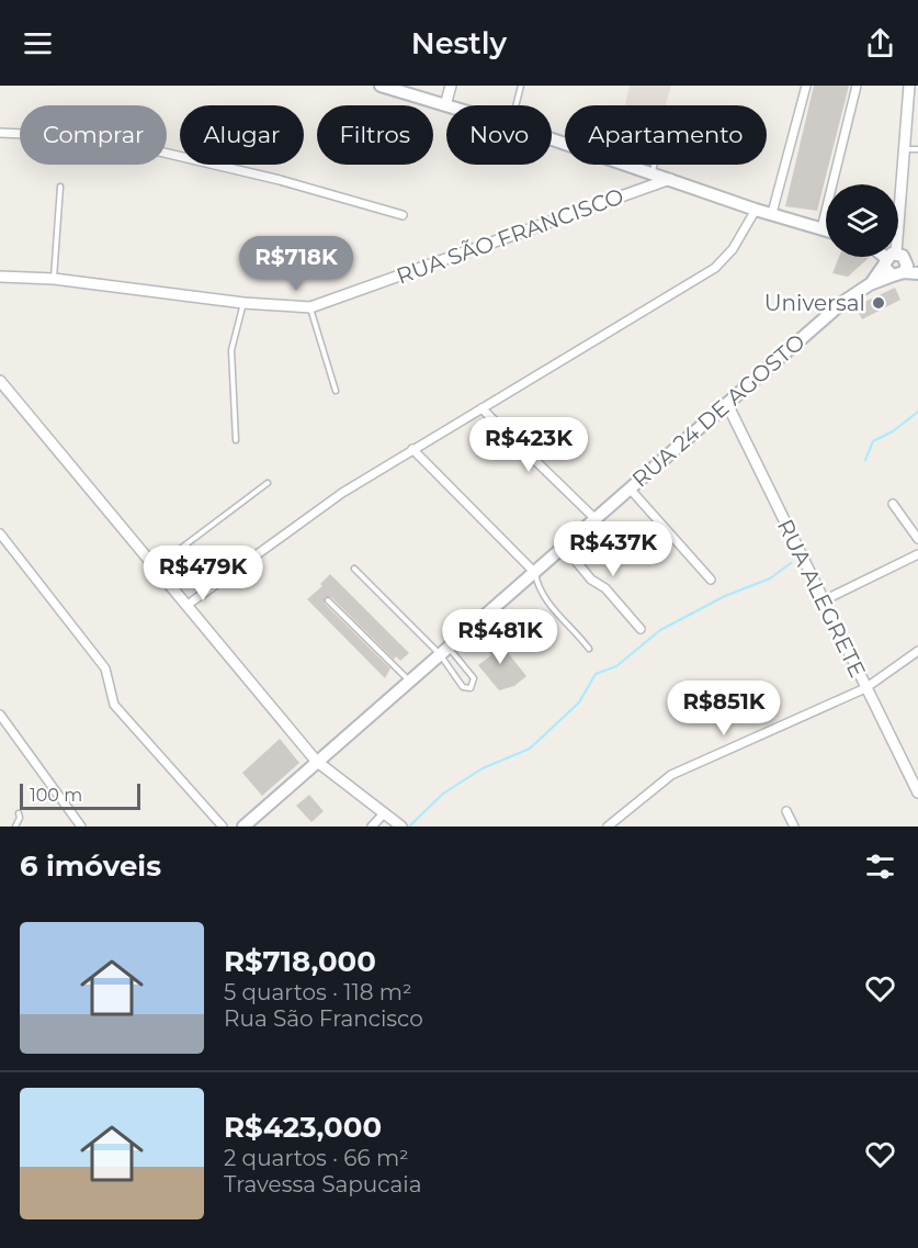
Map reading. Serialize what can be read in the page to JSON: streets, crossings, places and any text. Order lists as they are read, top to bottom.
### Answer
{
  "streets": {
    "main road": ["RUA 24 DE AGOSTO"],
    "street": ["RUA SÃO FRANCISCO", "RUA ALEGRETE"]
  },
  "crossings": [
    ["RUA 24 DE AGOSTO", "RUA ALEGRETE"]
  ],
  "places": ["Universal"],
  "scale_bar": "100 m",
  "page": {
    "header": "Nestly",
    "chip": [
      "Comprar",
      "Alugar",
      "Filtros",
      "Novo",
      "Apartamento"
    ],
    "price": [
      "R$718K",
      "R$423K",
      "R$437K",
      "R$479K",
      "R$481K",
      "R$851K"
    ],
    "scale": "100 m",
    "heading": "6 imóveis",
    "list": [
      {
        "name": "R$718,000",
        "note": "5 quartos · 118 m² · Rua São Francisco"
      },
      {
        "name": "R$423,000",
        "note": "2 quartos · 66 m² · Travessa Sapucaia"
      }
    ]
  }
}
